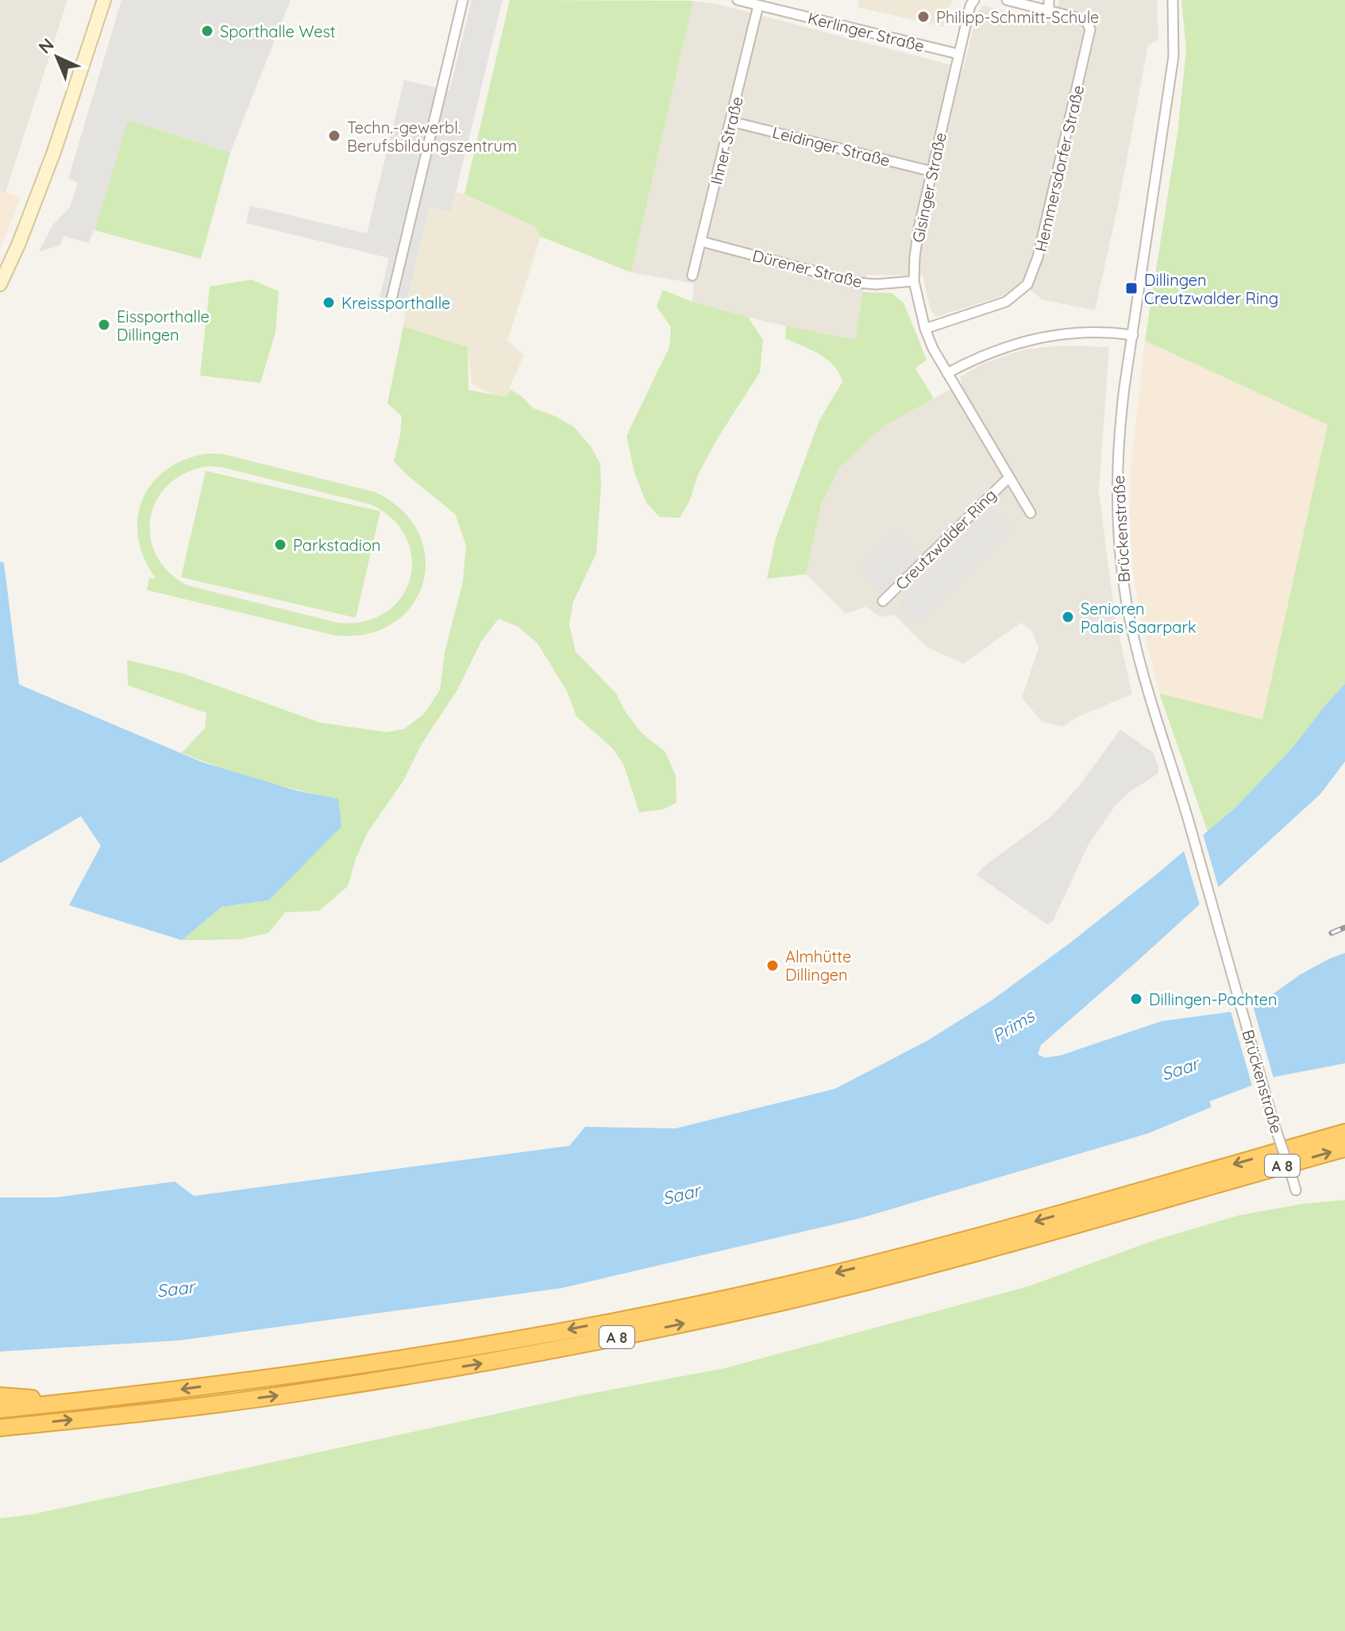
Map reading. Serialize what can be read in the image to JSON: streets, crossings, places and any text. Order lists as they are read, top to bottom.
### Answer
{
  "streets": {
    "highway": ["A 8"],
    "street": [
      "Kerlinger Straße",
      "Ihner Straße",
      "Leidinger Straße",
      "Hemmersdorfer Straße",
      "Gisinger Straße",
      "Dürener Straße",
      "Brückenstraße",
      "Creutzwalder Ring"
    ]
  },
  "crossings": [
    ["Kerlinger Straße", "Ihner Straße"],
    ["Kerlinger Straße", "Gisinger Straße"],
    ["Ihner Straße", "Leidinger Straße"],
    ["Ihner Straße", "Dürener Straße"],
    ["Leidinger Straße", "Gisinger Straße"],
    ["Hemmersdorfer Straße", "Gisinger Straße"],
    ["Gisinger Straße", "Dürener Straße"],
    ["Gisinger Straße", "Creutzwalder Ring"]
  ],
  "water": ["Prims", "Saar"],
  "places": {
    "other": [
      "Philipp-Schmitt-Schule",
      "Sporthalle West",
      "Techn.-gewerbl. Berufsbildungszentrum",
      "Kreissporthalle",
      "Eissporthalle Dillingen",
      "Parkstadion",
      "Senioren Palais Saarpark",
      "Almhütte Dillingen",
      "Dillingen-Pachten"
    ],
    "transit": ["Dillingen Creutzwalder Ring"]
  },
  "north": "top left"
}
